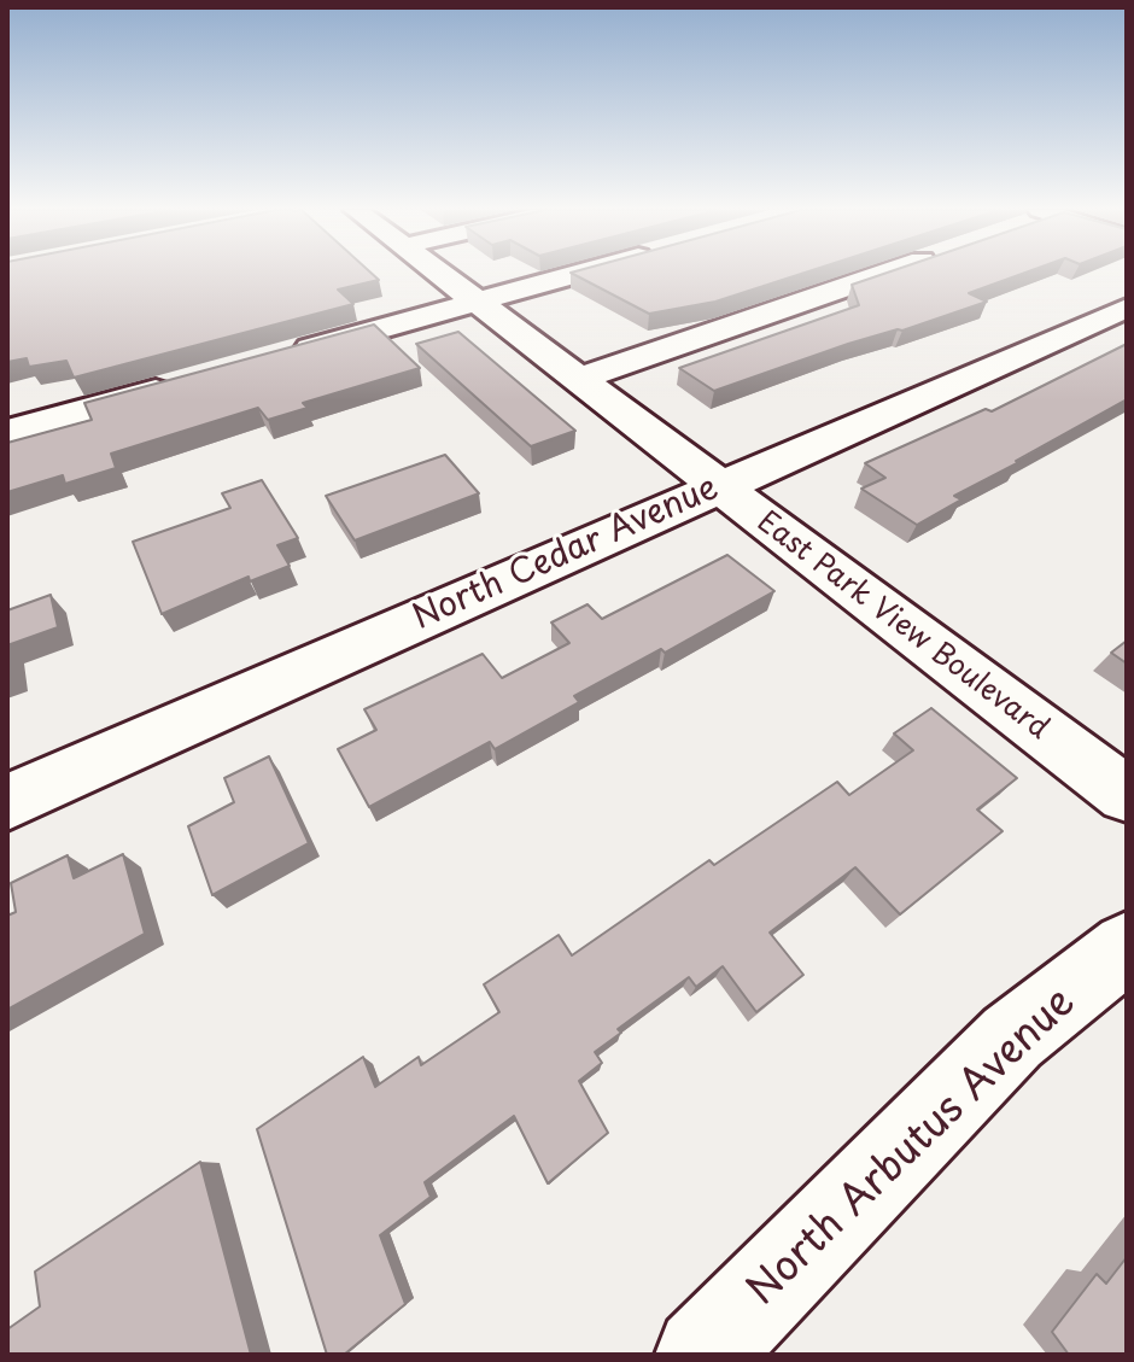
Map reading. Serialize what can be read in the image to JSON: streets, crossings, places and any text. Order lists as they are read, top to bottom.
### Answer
{
  "streets": {
    "street": ["North Cedar Avenue", "East Park View Boulevard", "North Arbutus Avenue"]
  },
  "crossings": [
    ["North Cedar Avenue", "East Park View Boulevard"]
  ]
}
